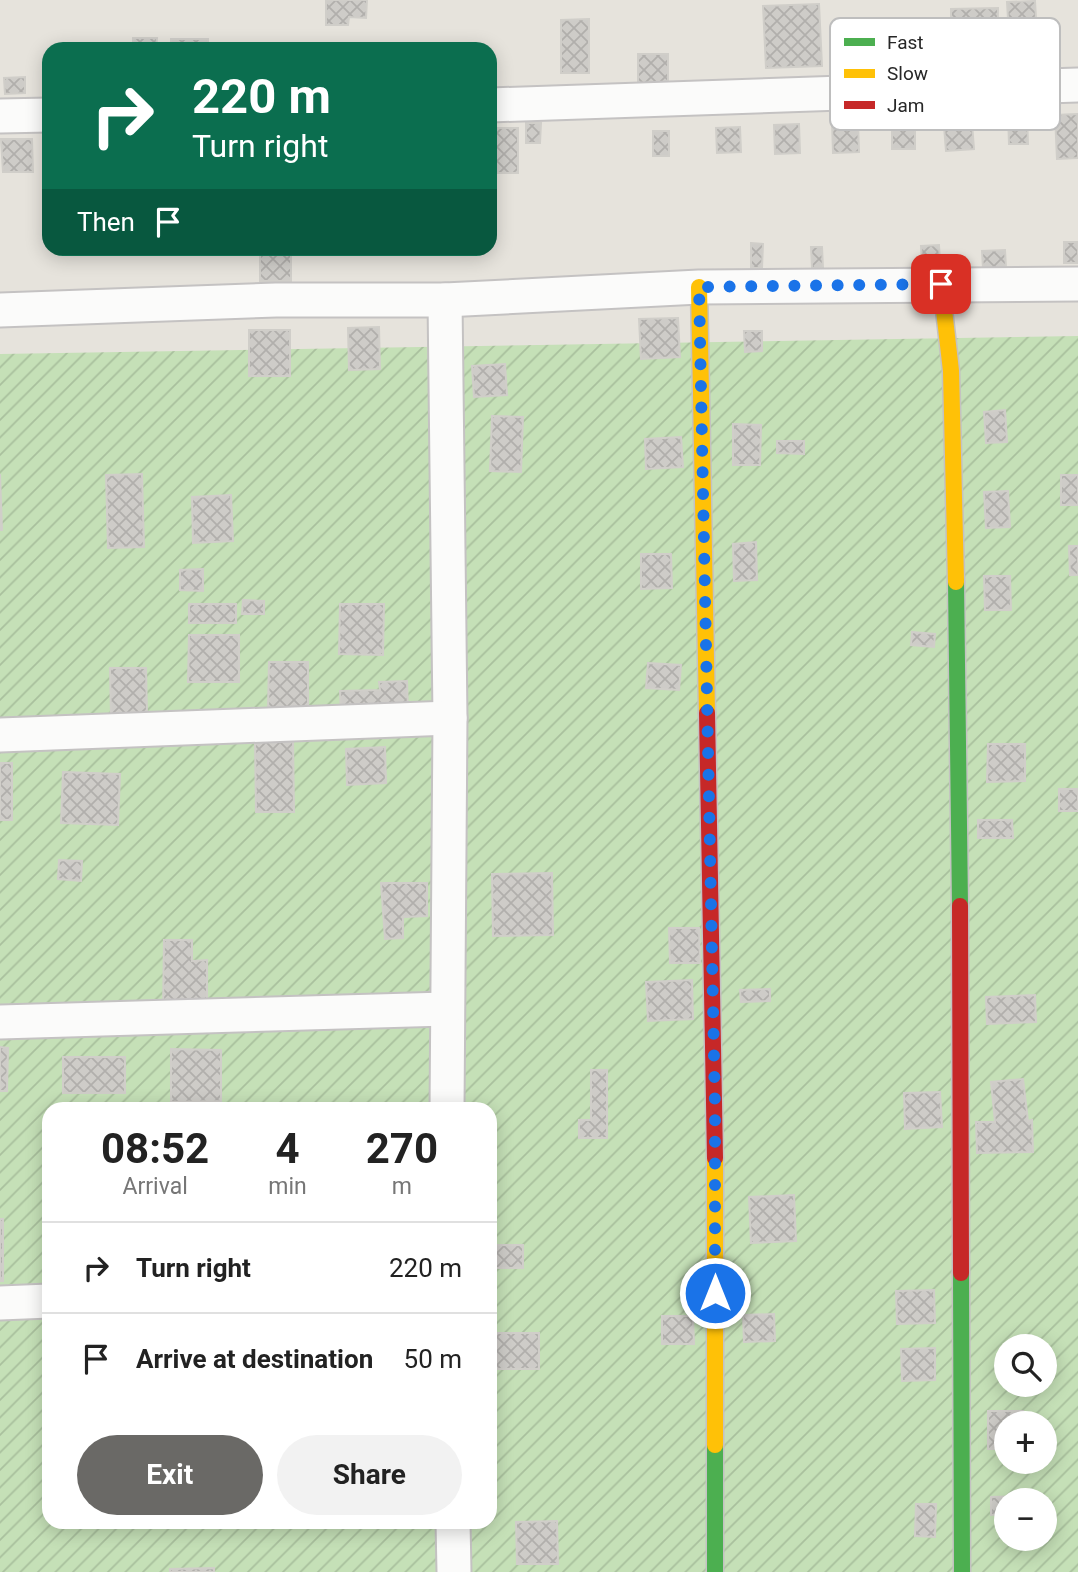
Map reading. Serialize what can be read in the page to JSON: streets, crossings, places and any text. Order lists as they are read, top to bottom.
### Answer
{
  "legend": ["Fast", "Slow", "Jam"],
  "page": {
    "turn": ["220 m", "Turn right"],
    "then": "Then",
    "eta": [
      "08:52",
      "Arrival",
      "4",
      "min",
      "270",
      "m"
    ],
    "list": [
      {
        "name": "Turn right",
        "value": "220 m"
      },
      {
        "name": "Arrive at destination",
        "value": "50 m"
      }
    ],
    "map_buttons": ["+", "−"],
    "buttons": ["Exit", "Share"]
  }
}
